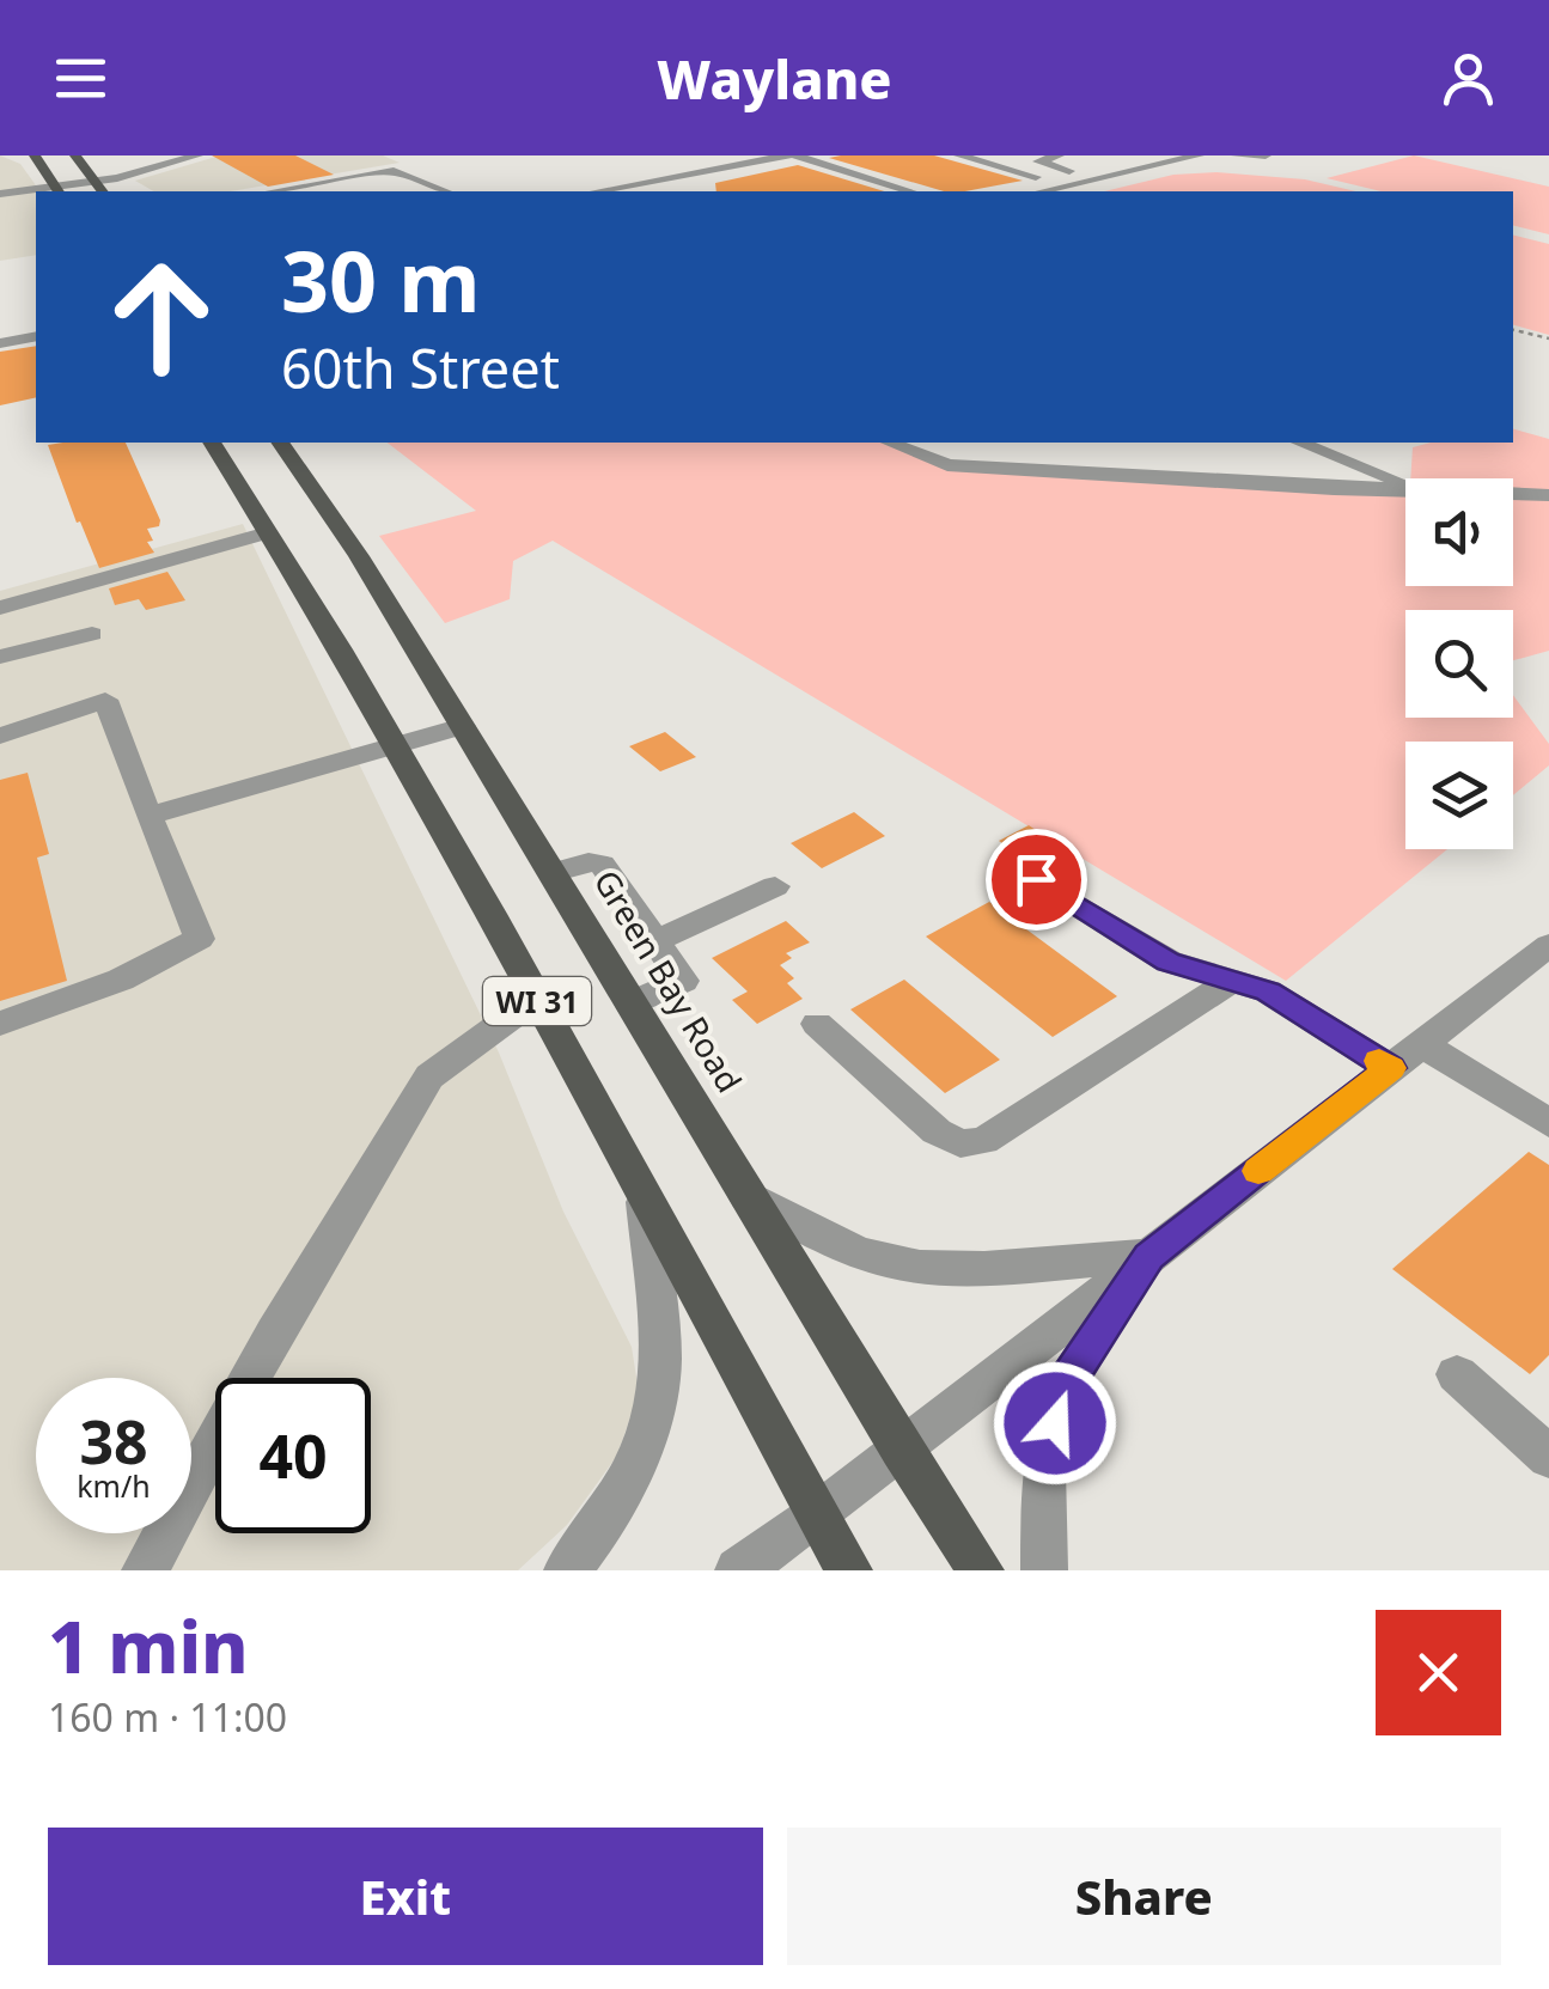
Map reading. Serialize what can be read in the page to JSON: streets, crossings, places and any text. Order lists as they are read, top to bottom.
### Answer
{
  "streets": {
    "main road": ["Green Bay Road", "WI 31"]
  },
  "page": {
    "header": "Waylane",
    "turn": ["30 m", "60th Street"],
    "speed": "38 km/h",
    "limit": "40",
    "heading": ["1 min", "160 m · 11:00"],
    "buttons": ["Exit", "Share"]
  }
}
